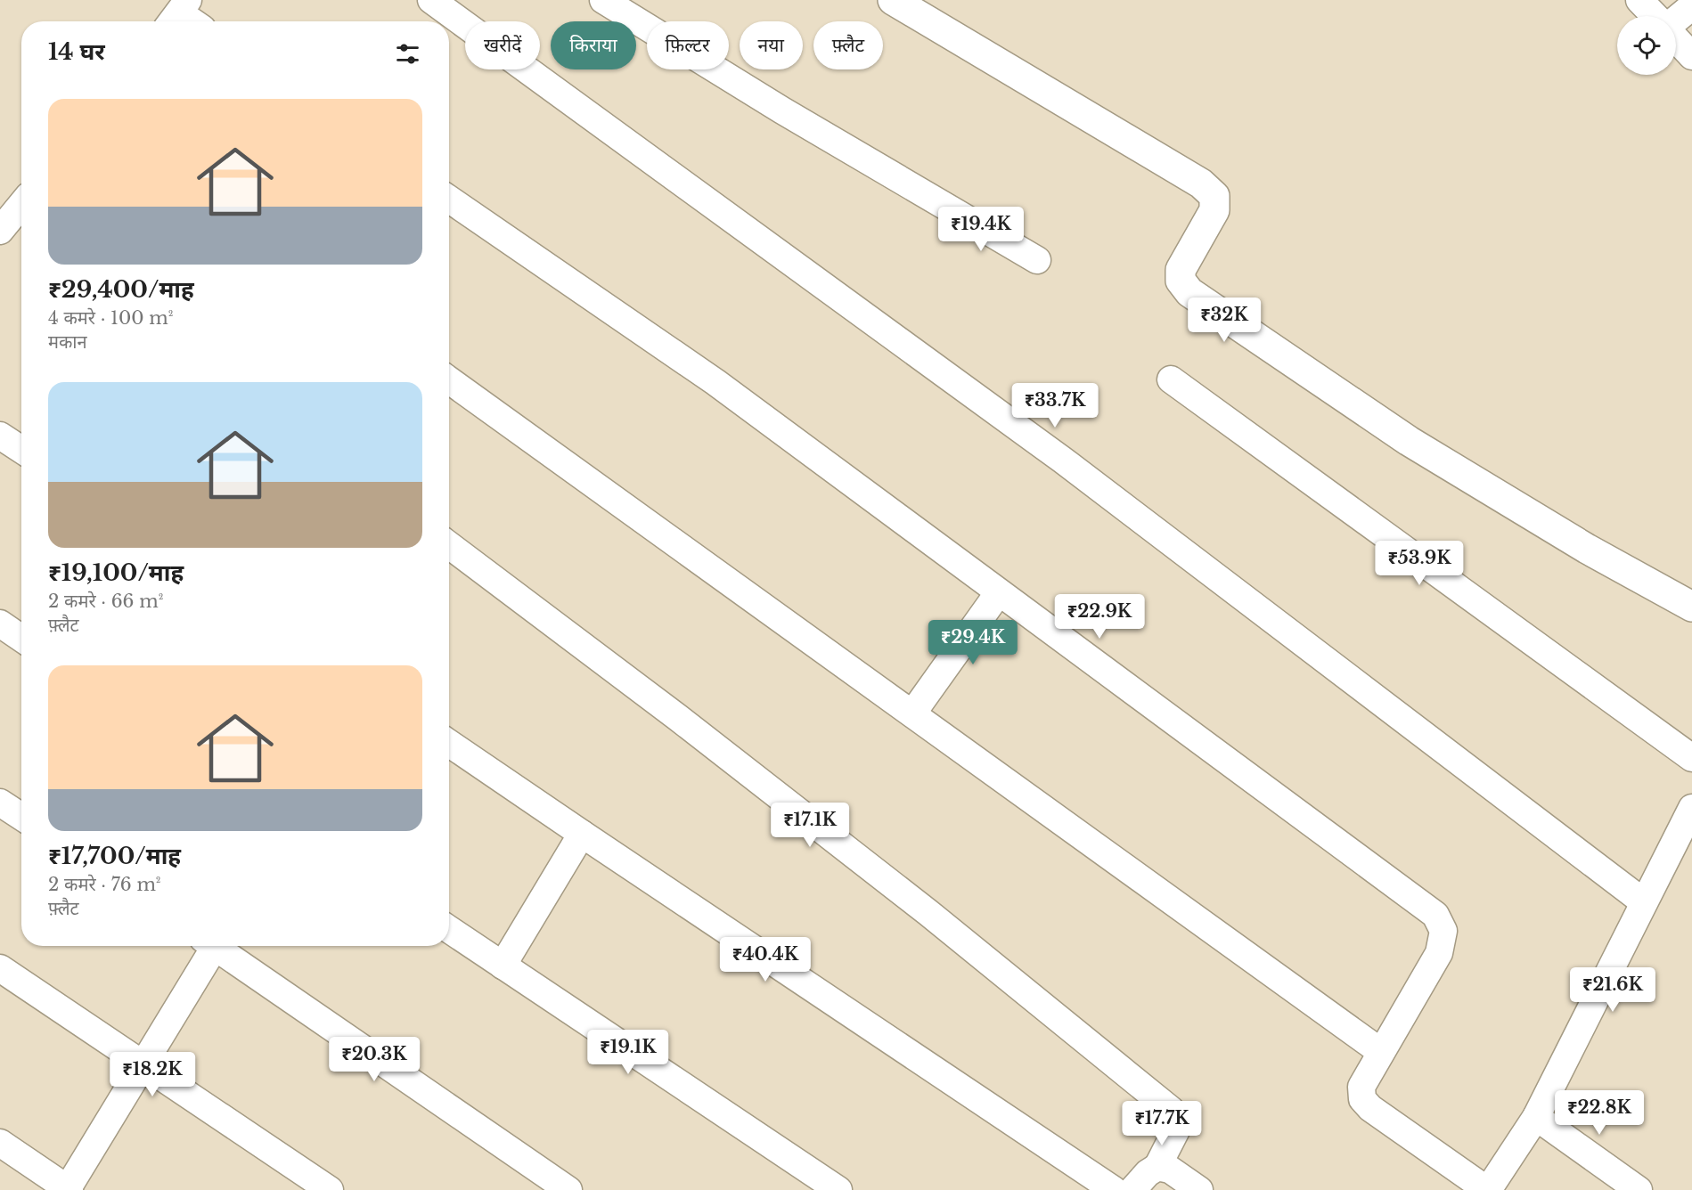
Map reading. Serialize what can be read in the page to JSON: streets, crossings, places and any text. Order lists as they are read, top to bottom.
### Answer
{
  "page": {
    "chip": [
      "खरीदें",
      "किराया",
      "फ़िल्टर",
      "नया",
      "फ़्लैट"
    ],
    "heading": "14 घर",
    "list": [
      {
        "name": "₹29,400/माह",
        "note": "4 कमरे · 100 m² · मकान"
      },
      {
        "name": "₹19,100/माह",
        "note": "2 कमरे · 66 m² · फ़्लैट"
      },
      {
        "name": "₹17,700/माह",
        "note": "2 कमरे · 76 m² · फ़्लैट"
      }
    ],
    "price": [
      "₹19.4K",
      "₹32K",
      "₹33.7K",
      "₹53.9K",
      "₹22.9K",
      "₹29.4K",
      "₹17.1K",
      "₹40.4K",
      "₹21.6K",
      "₹19.1K",
      "₹20.3K",
      "₹18.2K",
      "₹22.8K",
      "₹17.7K"
    ]
  }
}
